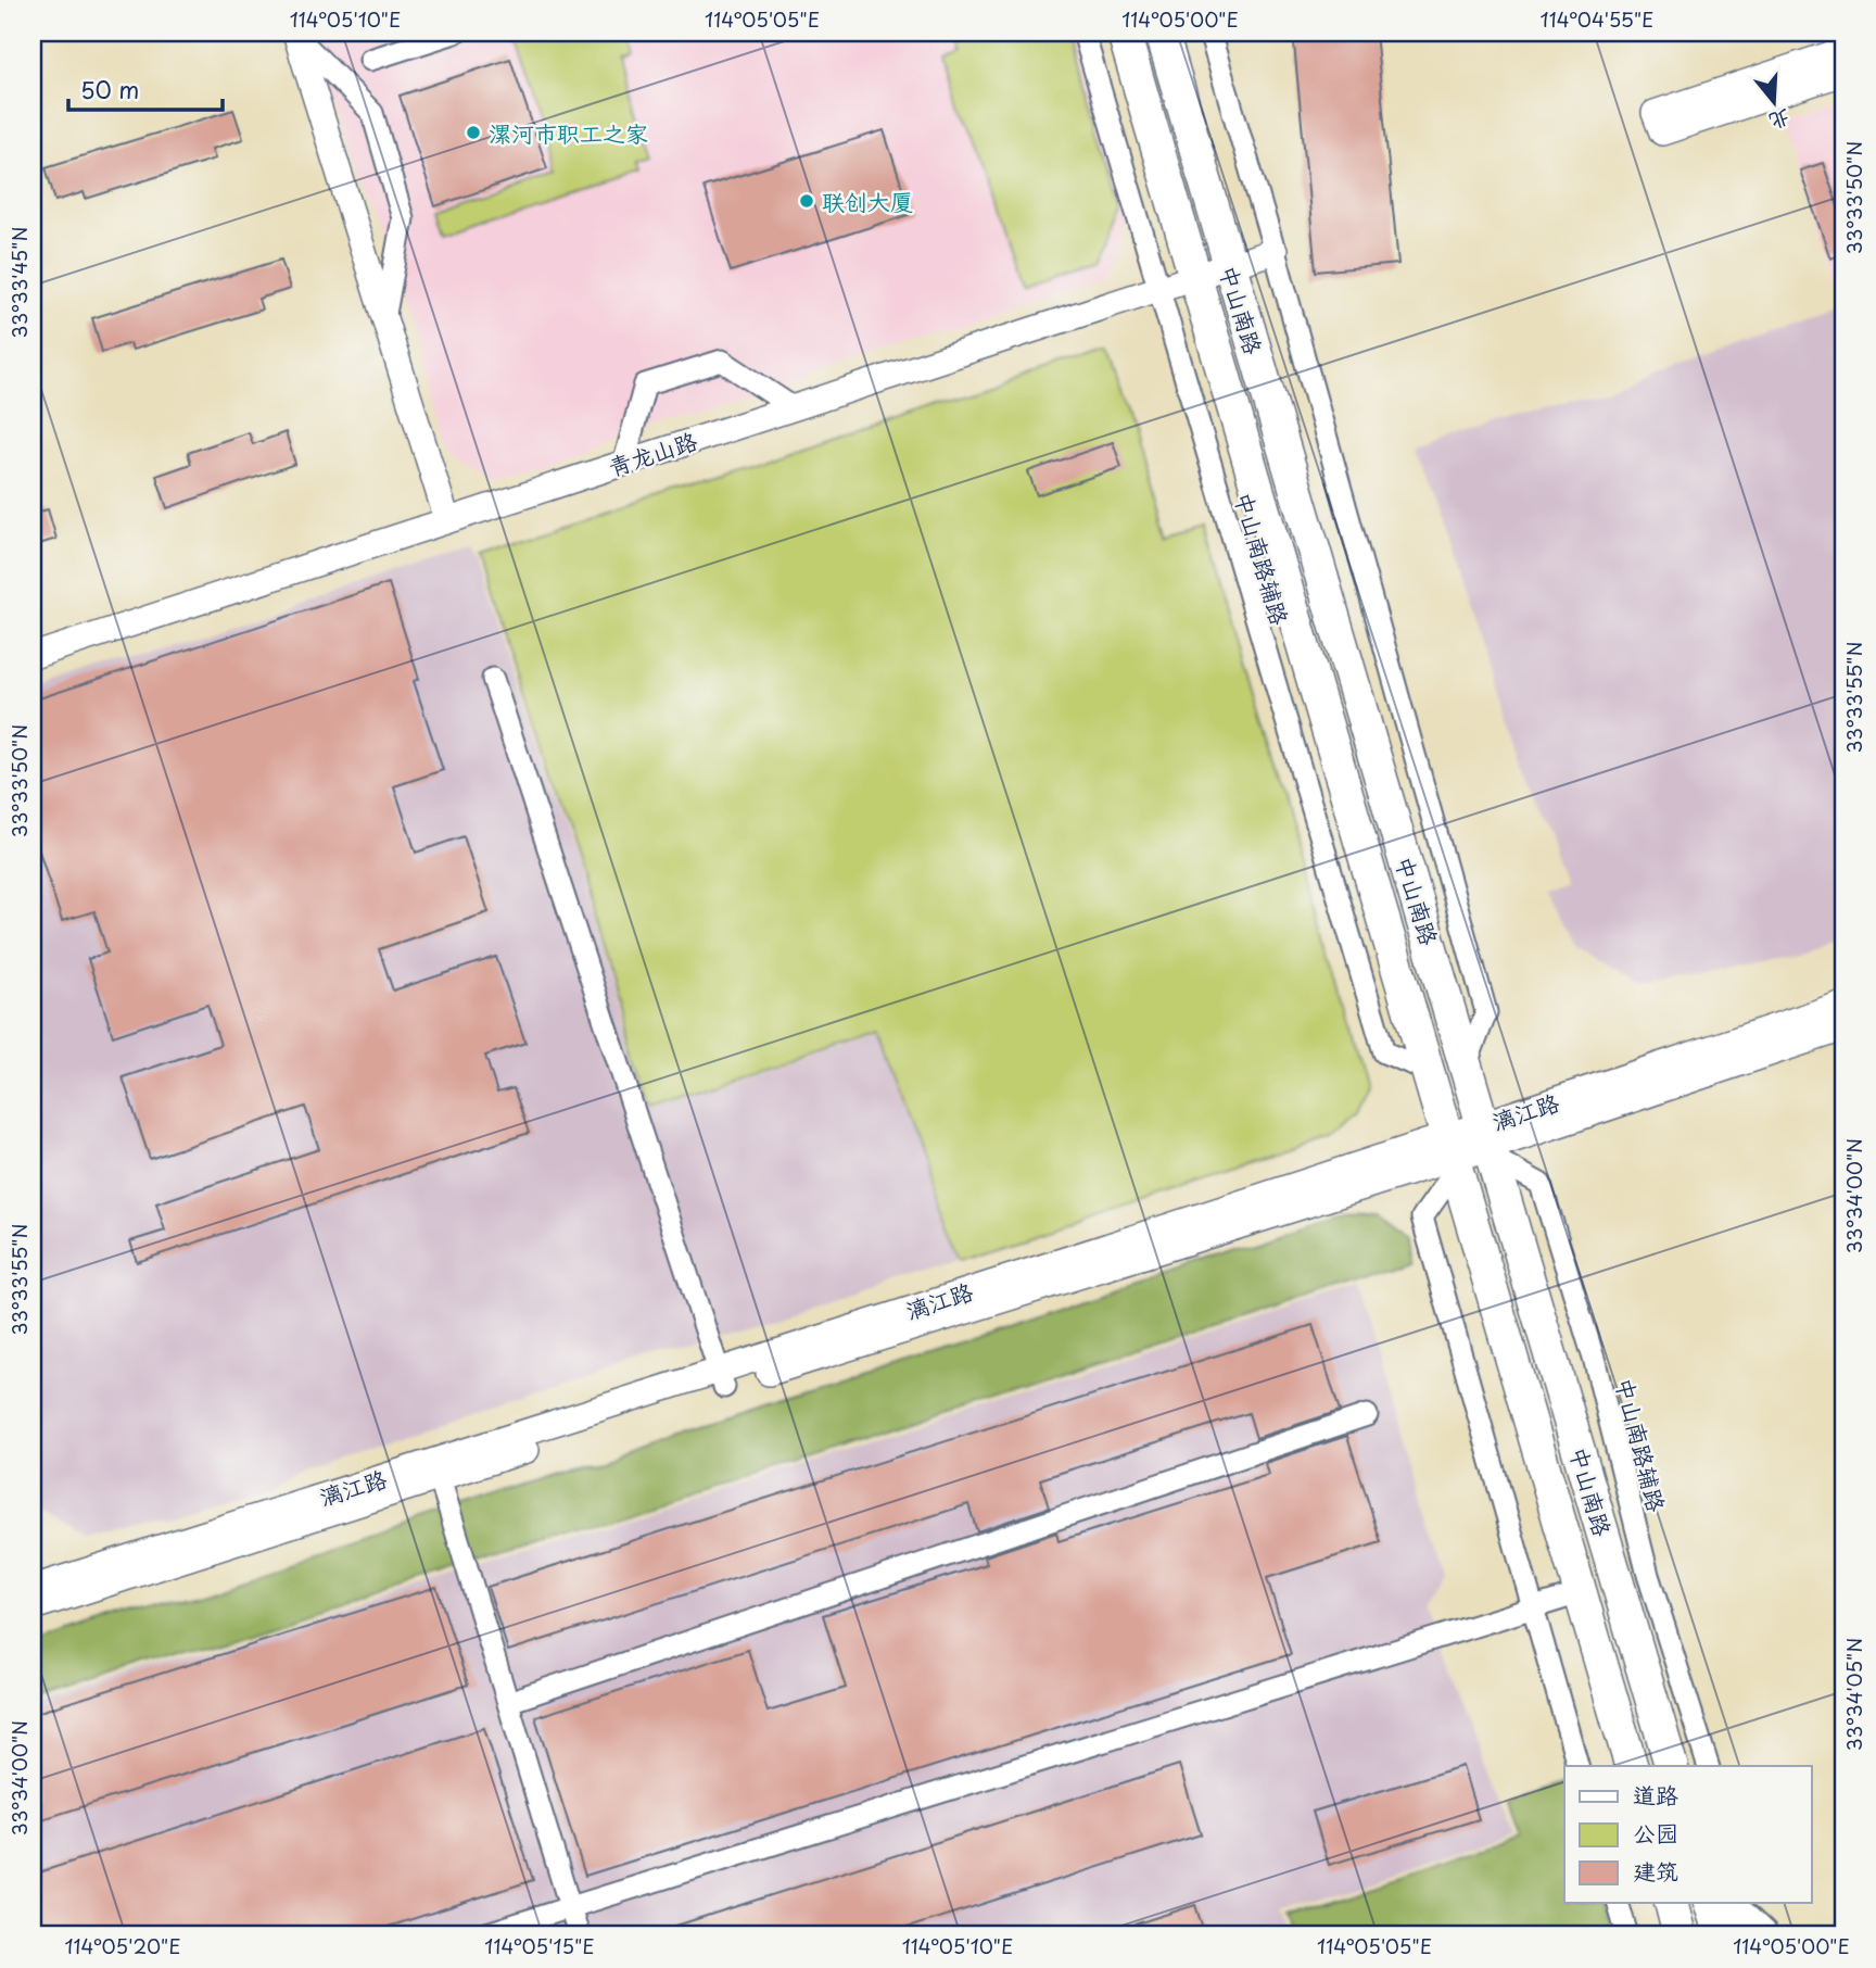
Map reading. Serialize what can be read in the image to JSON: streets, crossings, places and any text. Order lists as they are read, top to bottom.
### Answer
{
  "streets": {
    "main road": ["中山南路"],
    "street": ["青龙山路", "中山南路辅路", "漓江路"]
  },
  "crossings": [
    ["中山南路", "青龙山路"],
    ["中山南路", "中山南路辅路"],
    ["中山南路", "漓江路"],
    ["青龙山路", "中山南路辅路"]
  ],
  "places": ["漯河市职工之家", "联创大厦"],
  "legend": ["道路", "公园", "建筑"],
  "scale_bar": "50 m",
  "north": "bottom",
  "coordinates": [
    "114°05'10\"E",
    "114°05'05\"E",
    "114°05'00\"E",
    "114°04'55\"E",
    "33°33'50\"N",
    "33°33'45\"N",
    "33°33'55\"N",
    "33°34'00\"N",
    "33°34'05\"N",
    "114°05'20\"E",
    "114°05'15\"E"
  ]
}
